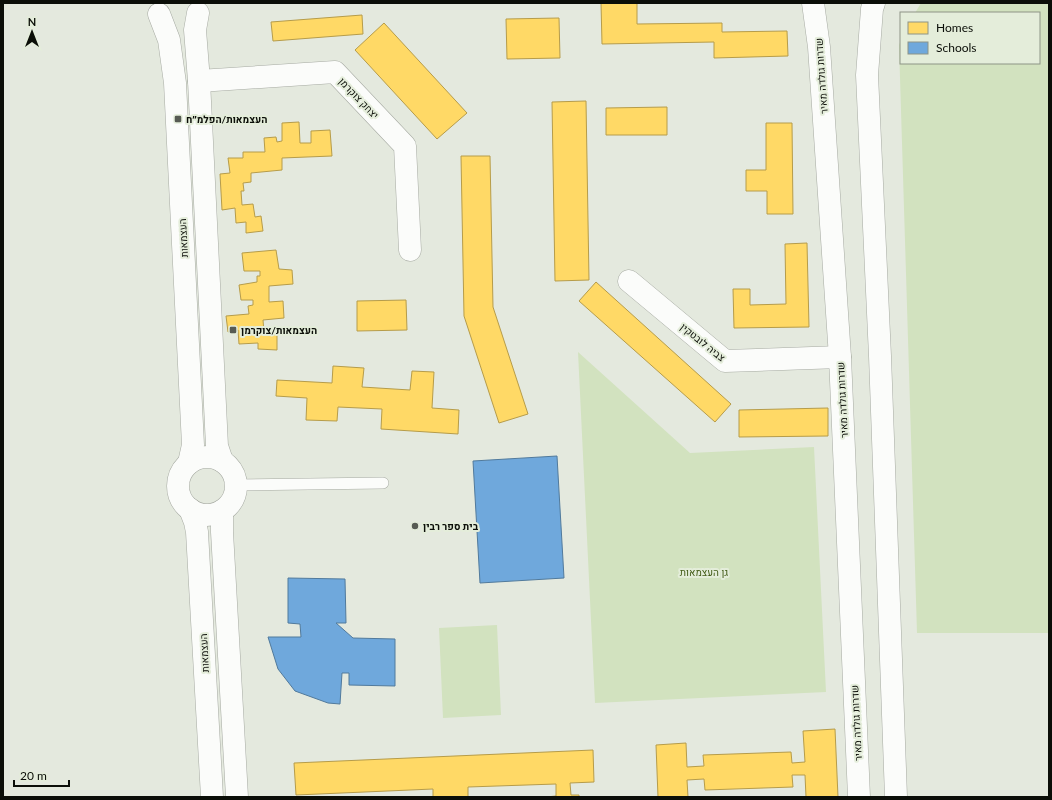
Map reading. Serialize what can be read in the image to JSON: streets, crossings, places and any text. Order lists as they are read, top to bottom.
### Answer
{
  "streets": {
    "street": [
      "שדרות גולדה מאיר",
      "יצחק צוקרמן",
      "העצמאות",
      "צביה לובטקין"
    ]
  },
  "crossings": [
    ["שדרות גולדה מאיר", "צביה לובטקין"]
  ],
  "parks": ["גן העצמאות"],
  "places": {
    "transit": ["העצמאות/הפלמ״ח", "העצמאות/צוקרמן"],
    "other": ["בית ספר רבין"]
  },
  "legend": ["Homes", "Schools"],
  "scale_bar": "20 m",
  "north": "top"
}
